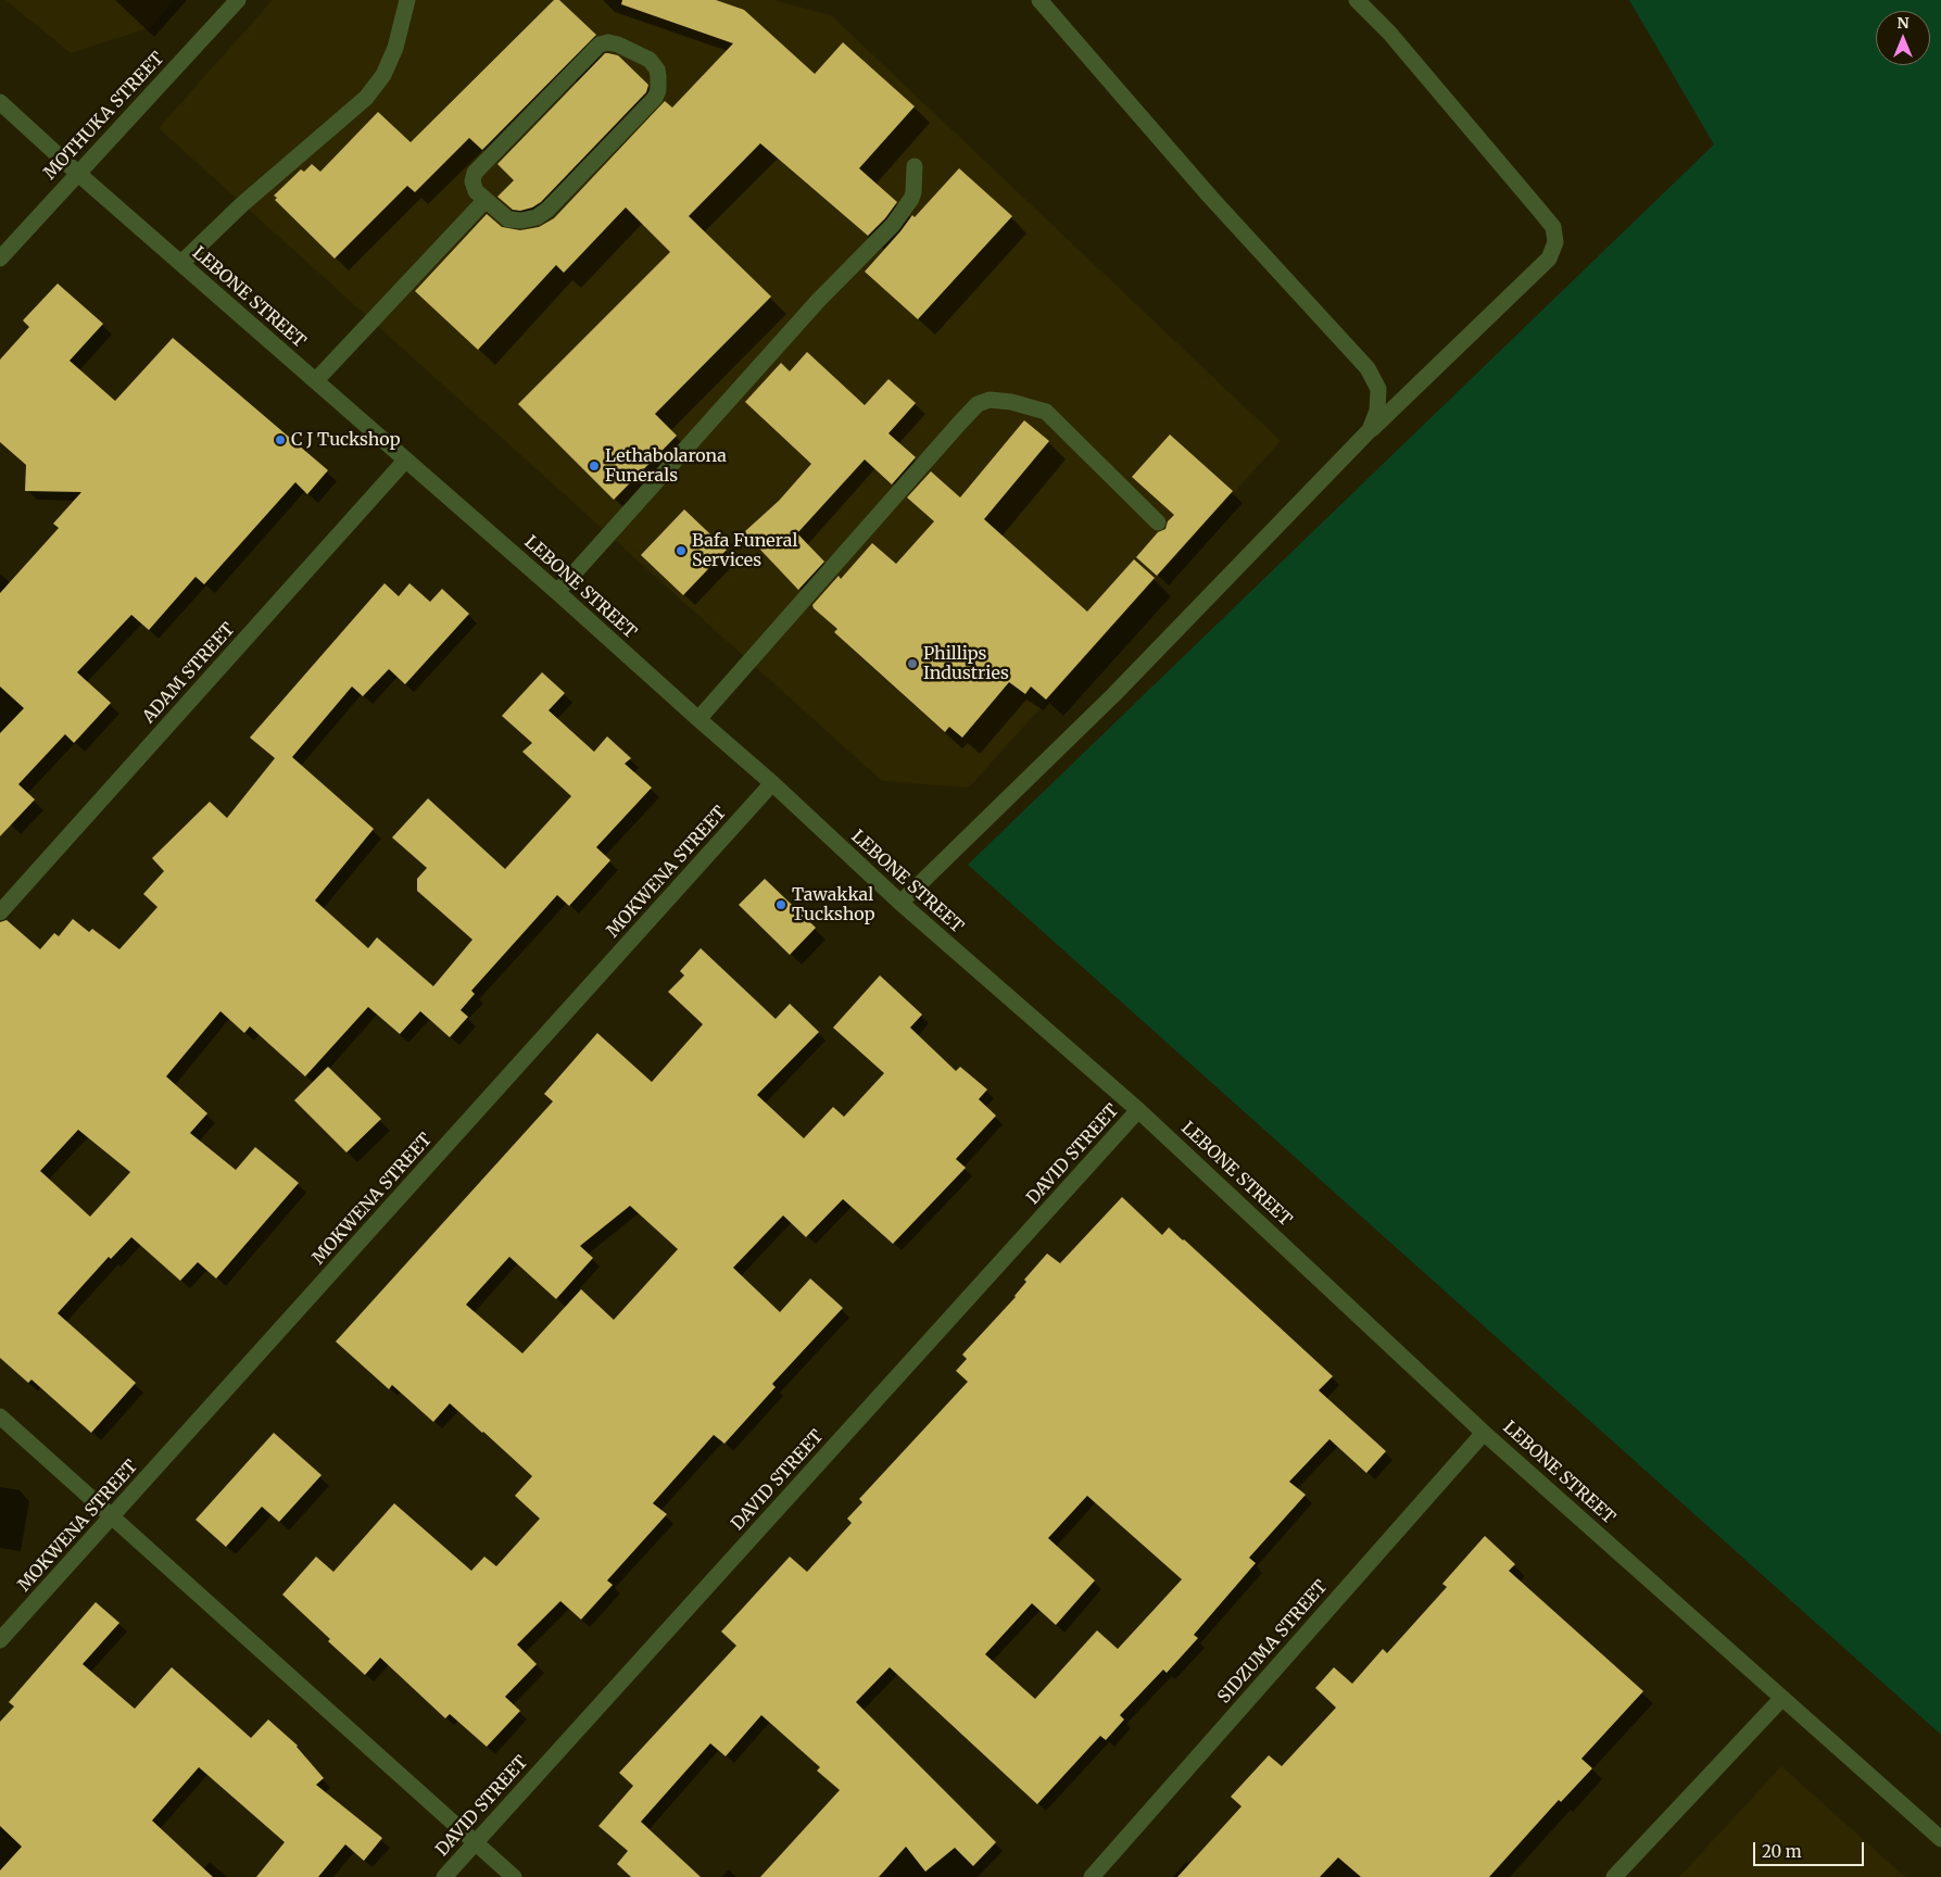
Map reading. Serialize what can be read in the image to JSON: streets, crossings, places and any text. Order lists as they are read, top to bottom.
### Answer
{
  "streets": {
    "street": [
      "MOTHUKA STREET",
      "LEBONE STREET",
      "ADAM STREET",
      "MOKWENA STREET",
      "DAVID STREET",
      "SIDZUMA STREET"
    ]
  },
  "crossings": [
    ["MOTHUKA STREET", "LEBONE STREET"],
    ["LEBONE STREET", "ADAM STREET"],
    ["LEBONE STREET", "MOKWENA STREET"],
    ["LEBONE STREET", "DAVID STREET"],
    ["LEBONE STREET", "SIDZUMA STREET"]
  ],
  "places": [
    "C J Tuckshop",
    "Lethabolarona Funerals",
    "Bafa Funeral Services",
    "Phillips Industries",
    "Tawakkal Tuckshop"
  ],
  "scale_bar": "20 m",
  "north": "top"
}
